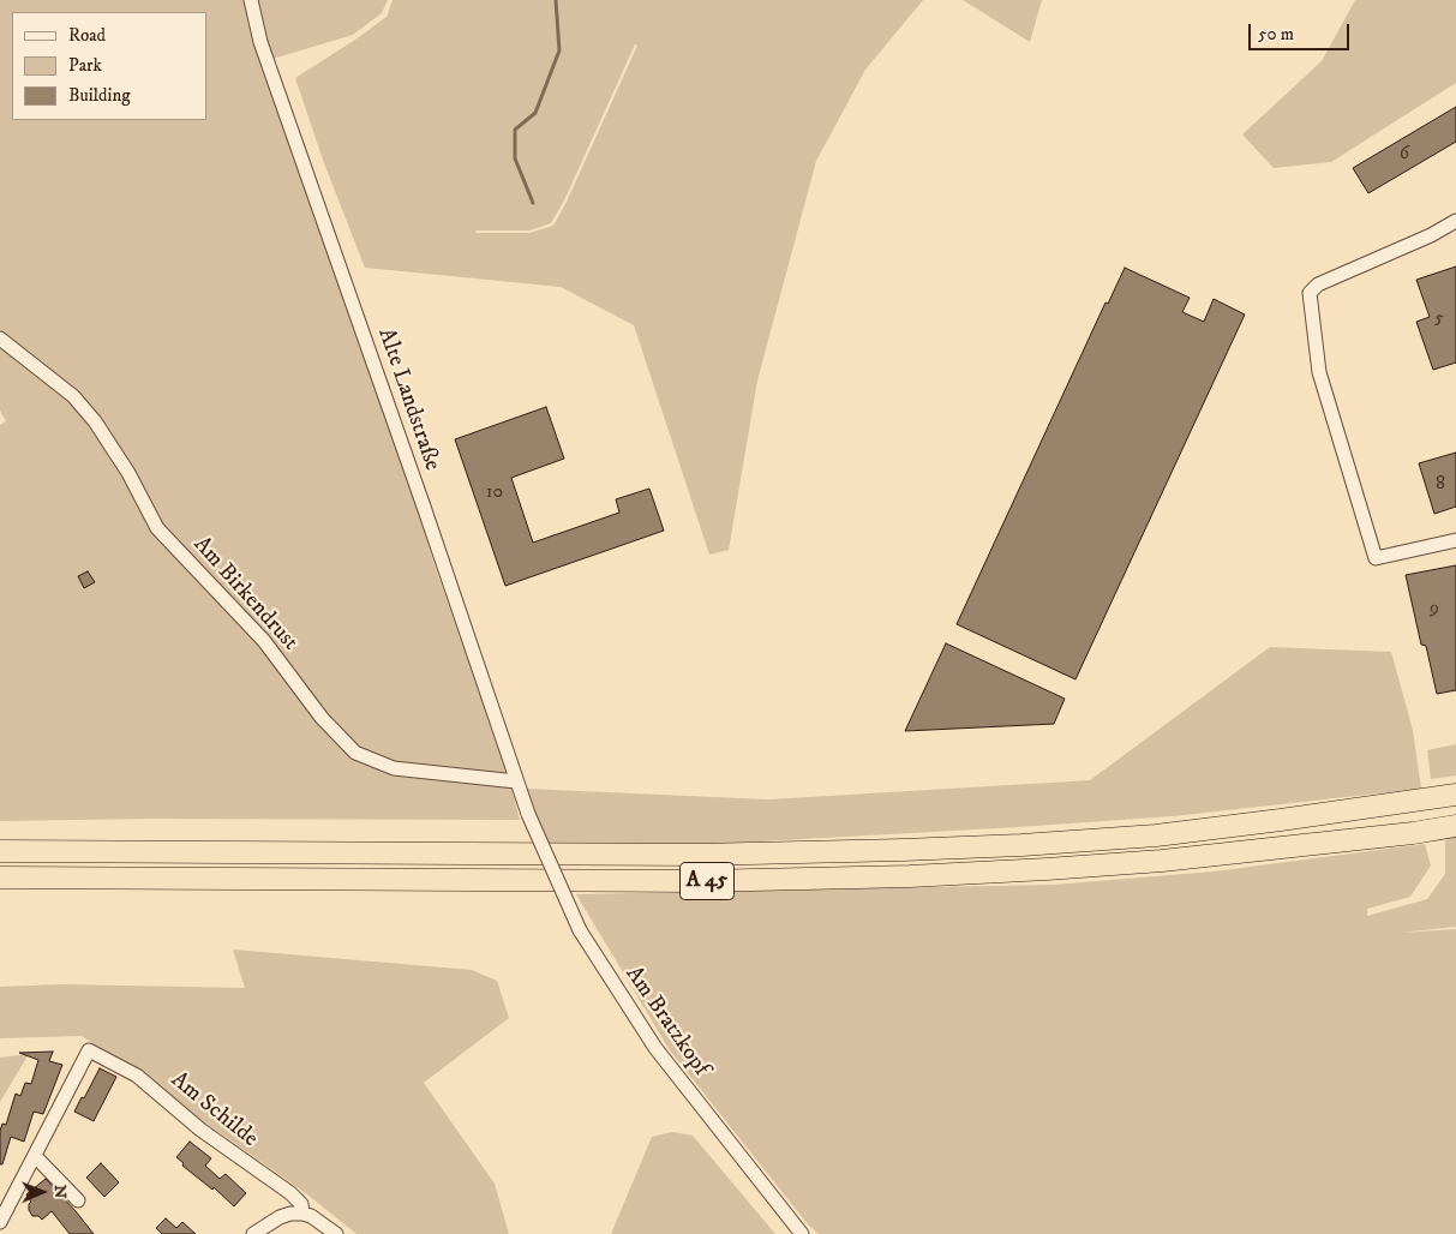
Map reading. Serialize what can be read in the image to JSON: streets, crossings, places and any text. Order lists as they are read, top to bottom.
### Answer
{
  "streets": {
    "highway": ["A 45"],
    "street": [
      "Alte Landstraße",
      "Am Birkendrust",
      "Am Bratzkopf",
      "Am Schilde"
    ]
  },
  "crossings": [
    ["Alte Landstraße", "Am Birkendrust"],
    ["Alte Landstraße", "Am Bratzkopf"]
  ],
  "house_numbers": [
    "6",
    "5",
    "8",
    "10",
    "9"
  ],
  "legend": ["Road", "Park", "Building"],
  "scale_bar": "50 m",
  "north": "right"
}
